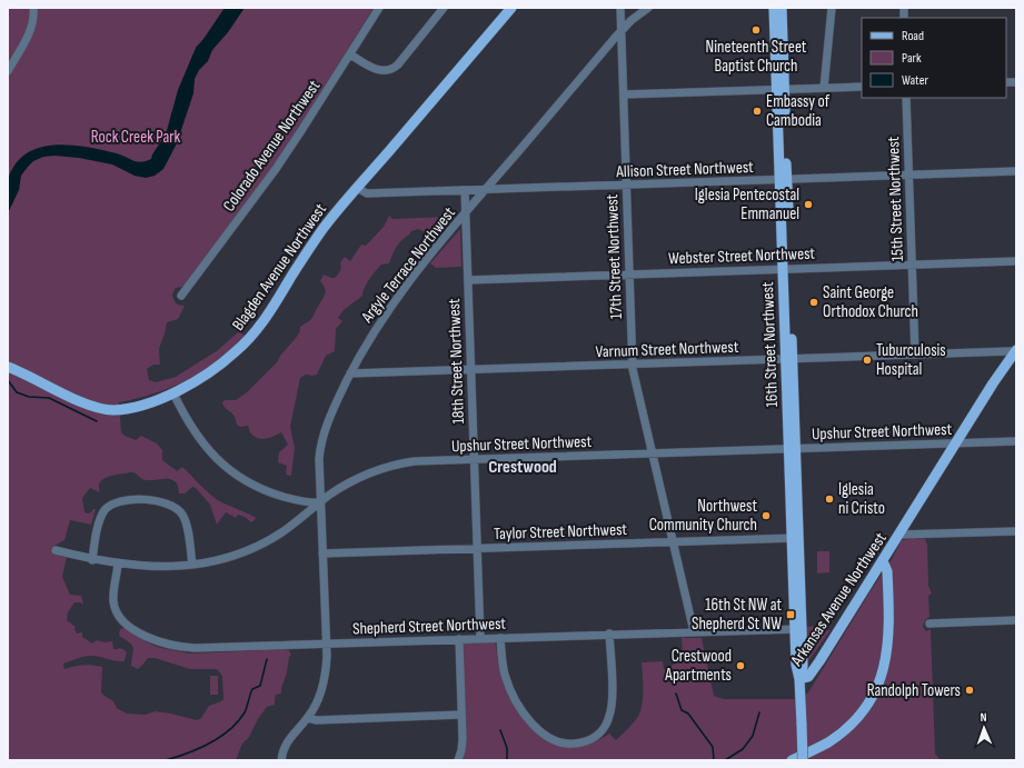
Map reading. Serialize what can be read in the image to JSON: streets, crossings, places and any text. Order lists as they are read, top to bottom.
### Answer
{
  "streets": {
    "main road": ["Blagden Avenue Northwest", "16th Street Northwest", "Arkansas Avenue Northwest"],
    "street": [
      "Colorado Avenue Northwest",
      "Allison Street Northwest",
      "15th Street Northwest",
      "Webster Street Northwest",
      "17th Street Northwest",
      "Argyle Terrace Northwest",
      "Varnum Street Northwest",
      "18th Street Northwest",
      "Upshur Street Northwest",
      "Taylor Street Northwest",
      "Shepherd Street Northwest"
    ]
  },
  "crossings": [
    ["Allison Street Northwest", "15th Street Northwest"],
    ["Allison Street Northwest", "17th Street Northwest"],
    ["Allison Street Northwest", "Argyle Terrace Northwest"],
    ["Allison Street Northwest", "Blagden Avenue Northwest"],
    ["Allison Street Northwest", "16th Street Northwest"],
    ["Allison Street Northwest", "18th Street Northwest"],
    ["15th Street Northwest", "Webster Street Northwest"],
    ["15th Street Northwest", "Varnum Street Northwest"],
    ["Webster Street Northwest", "17th Street Northwest"],
    ["Webster Street Northwest", "16th Street Northwest"],
    ["Webster Street Northwest", "18th Street Northwest"],
    ["17th Street Northwest", "Argyle Terrace Northwest"],
    ["17th Street Northwest", "Varnum Street Northwest"],
    ["17th Street Northwest", "Upshur Street Northwest"],
    ["17th Street Northwest", "Taylor Street Northwest"],
    ["17th Street Northwest", "Shepherd Street Northwest"],
    ["Argyle Terrace Northwest", "Varnum Street Northwest"],
    ["Argyle Terrace Northwest", "18th Street Northwest"],
    ["Argyle Terrace Northwest", "Upshur Street Northwest"],
    ["Argyle Terrace Northwest", "Taylor Street Northwest"],
    ["Argyle Terrace Northwest", "Shepherd Street Northwest"],
    ["16th Street Northwest", "Varnum Street Northwest"],
    ["16th Street Northwest", "Upshur Street Northwest"],
    ["16th Street Northwest", "Taylor Street Northwest"],
    ["16th Street Northwest", "Arkansas Avenue Northwest"],
    ["16th Street Northwest", "Shepherd Street Northwest"],
    ["Varnum Street Northwest", "18th Street Northwest"],
    ["Varnum Street Northwest", "Arkansas Avenue Northwest"],
    ["18th Street Northwest", "Upshur Street Northwest"],
    ["18th Street Northwest", "Taylor Street Northwest"],
    ["18th Street Northwest", "Shepherd Street Northwest"],
    ["Upshur Street Northwest", "Arkansas Avenue Northwest"],
    ["Upshur Street Northwest", "Shepherd Street Northwest"]
  ],
  "districts": ["Crestwood"],
  "parks": ["Rock Creek Park"],
  "places": {
    "other": [
      "Nineteenth Street Baptist Church",
      "Embassy of Cambodia",
      "Iglesia Pentecostal Emmanuel",
      "Saint George Orthodox Church",
      "Tuburculosis Hospital",
      "Iglesia ni Cristo",
      "Northwest Community Church",
      "Crestwood Apartments",
      "Randolph Towers"
    ],
    "transit": ["16th St NW at Shepherd St NW"]
  },
  "legend": ["Road", "Park", "Water"],
  "north": "top"
}
